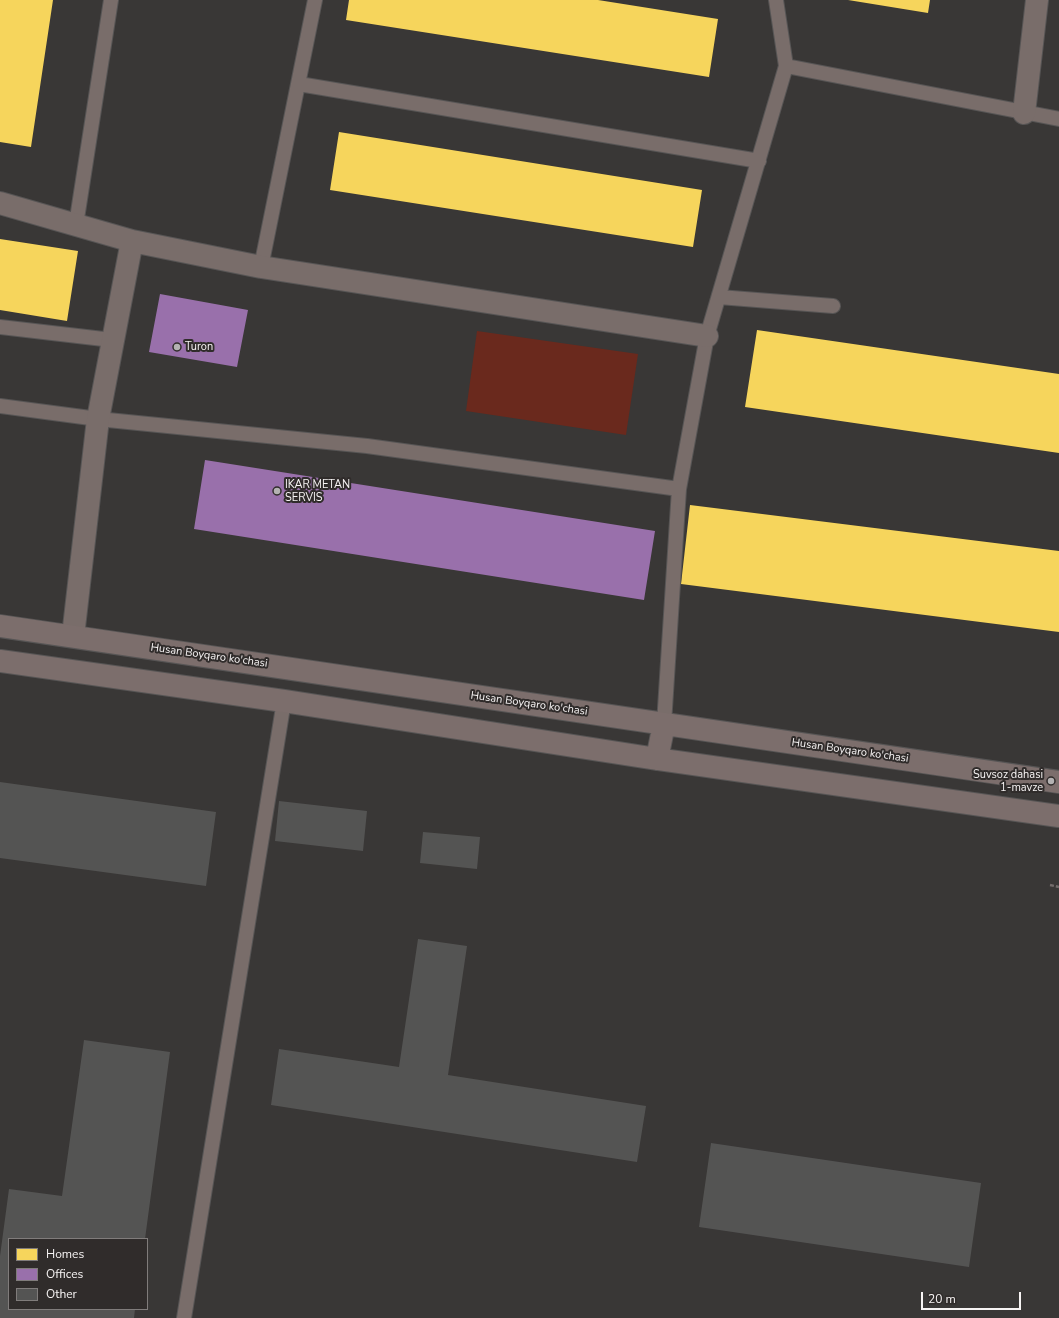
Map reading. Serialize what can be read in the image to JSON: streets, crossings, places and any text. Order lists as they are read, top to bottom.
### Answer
{
  "streets": {
    "main road": ["Husan Boyqaro ko'chasi"]
  },
  "places": ["Turon", "IKAR METAN SERVIS", "Suvsoz dahasi 1-mavze"],
  "legend": ["Homes", "Offices", "Other"],
  "scale_bar": "20 m"
}
